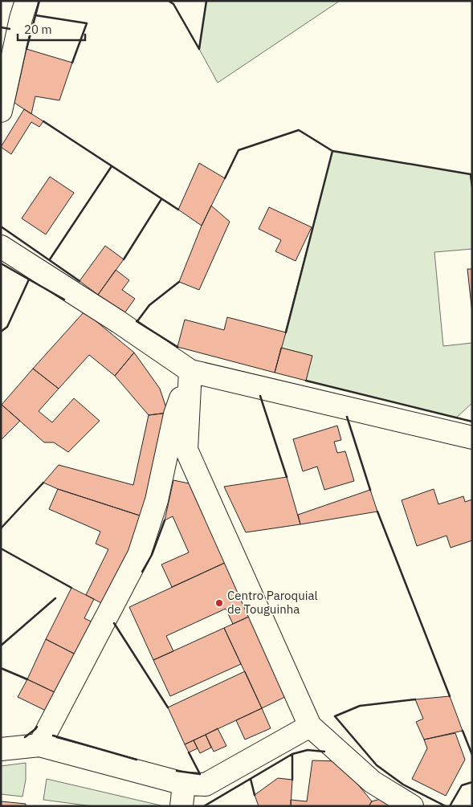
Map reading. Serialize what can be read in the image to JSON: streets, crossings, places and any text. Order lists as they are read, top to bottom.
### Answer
{
  "places": ["Centro Paroquial de Touguinha"],
  "scale_bar": "20 m"
}
